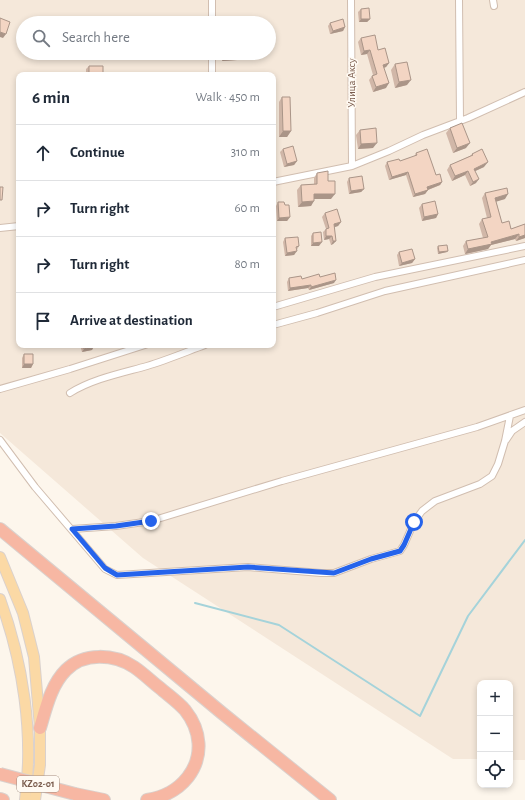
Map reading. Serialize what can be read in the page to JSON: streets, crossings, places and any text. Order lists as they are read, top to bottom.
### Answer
{
  "streets": {
    "highway": ["KZ02-01"],
    "street": ["Улица Аксу"]
  },
  "page": {
    "search": "Search here",
    "heading": ["6 min", "Walk · 450 m"],
    "list": [
      ["Continue", "310 m"],
      ["Turn right", "60 m"],
      ["Turn right", "80 m"],
      "Arrive at destination"
    ],
    "map_buttons": ["+", "−"]
  }
}
